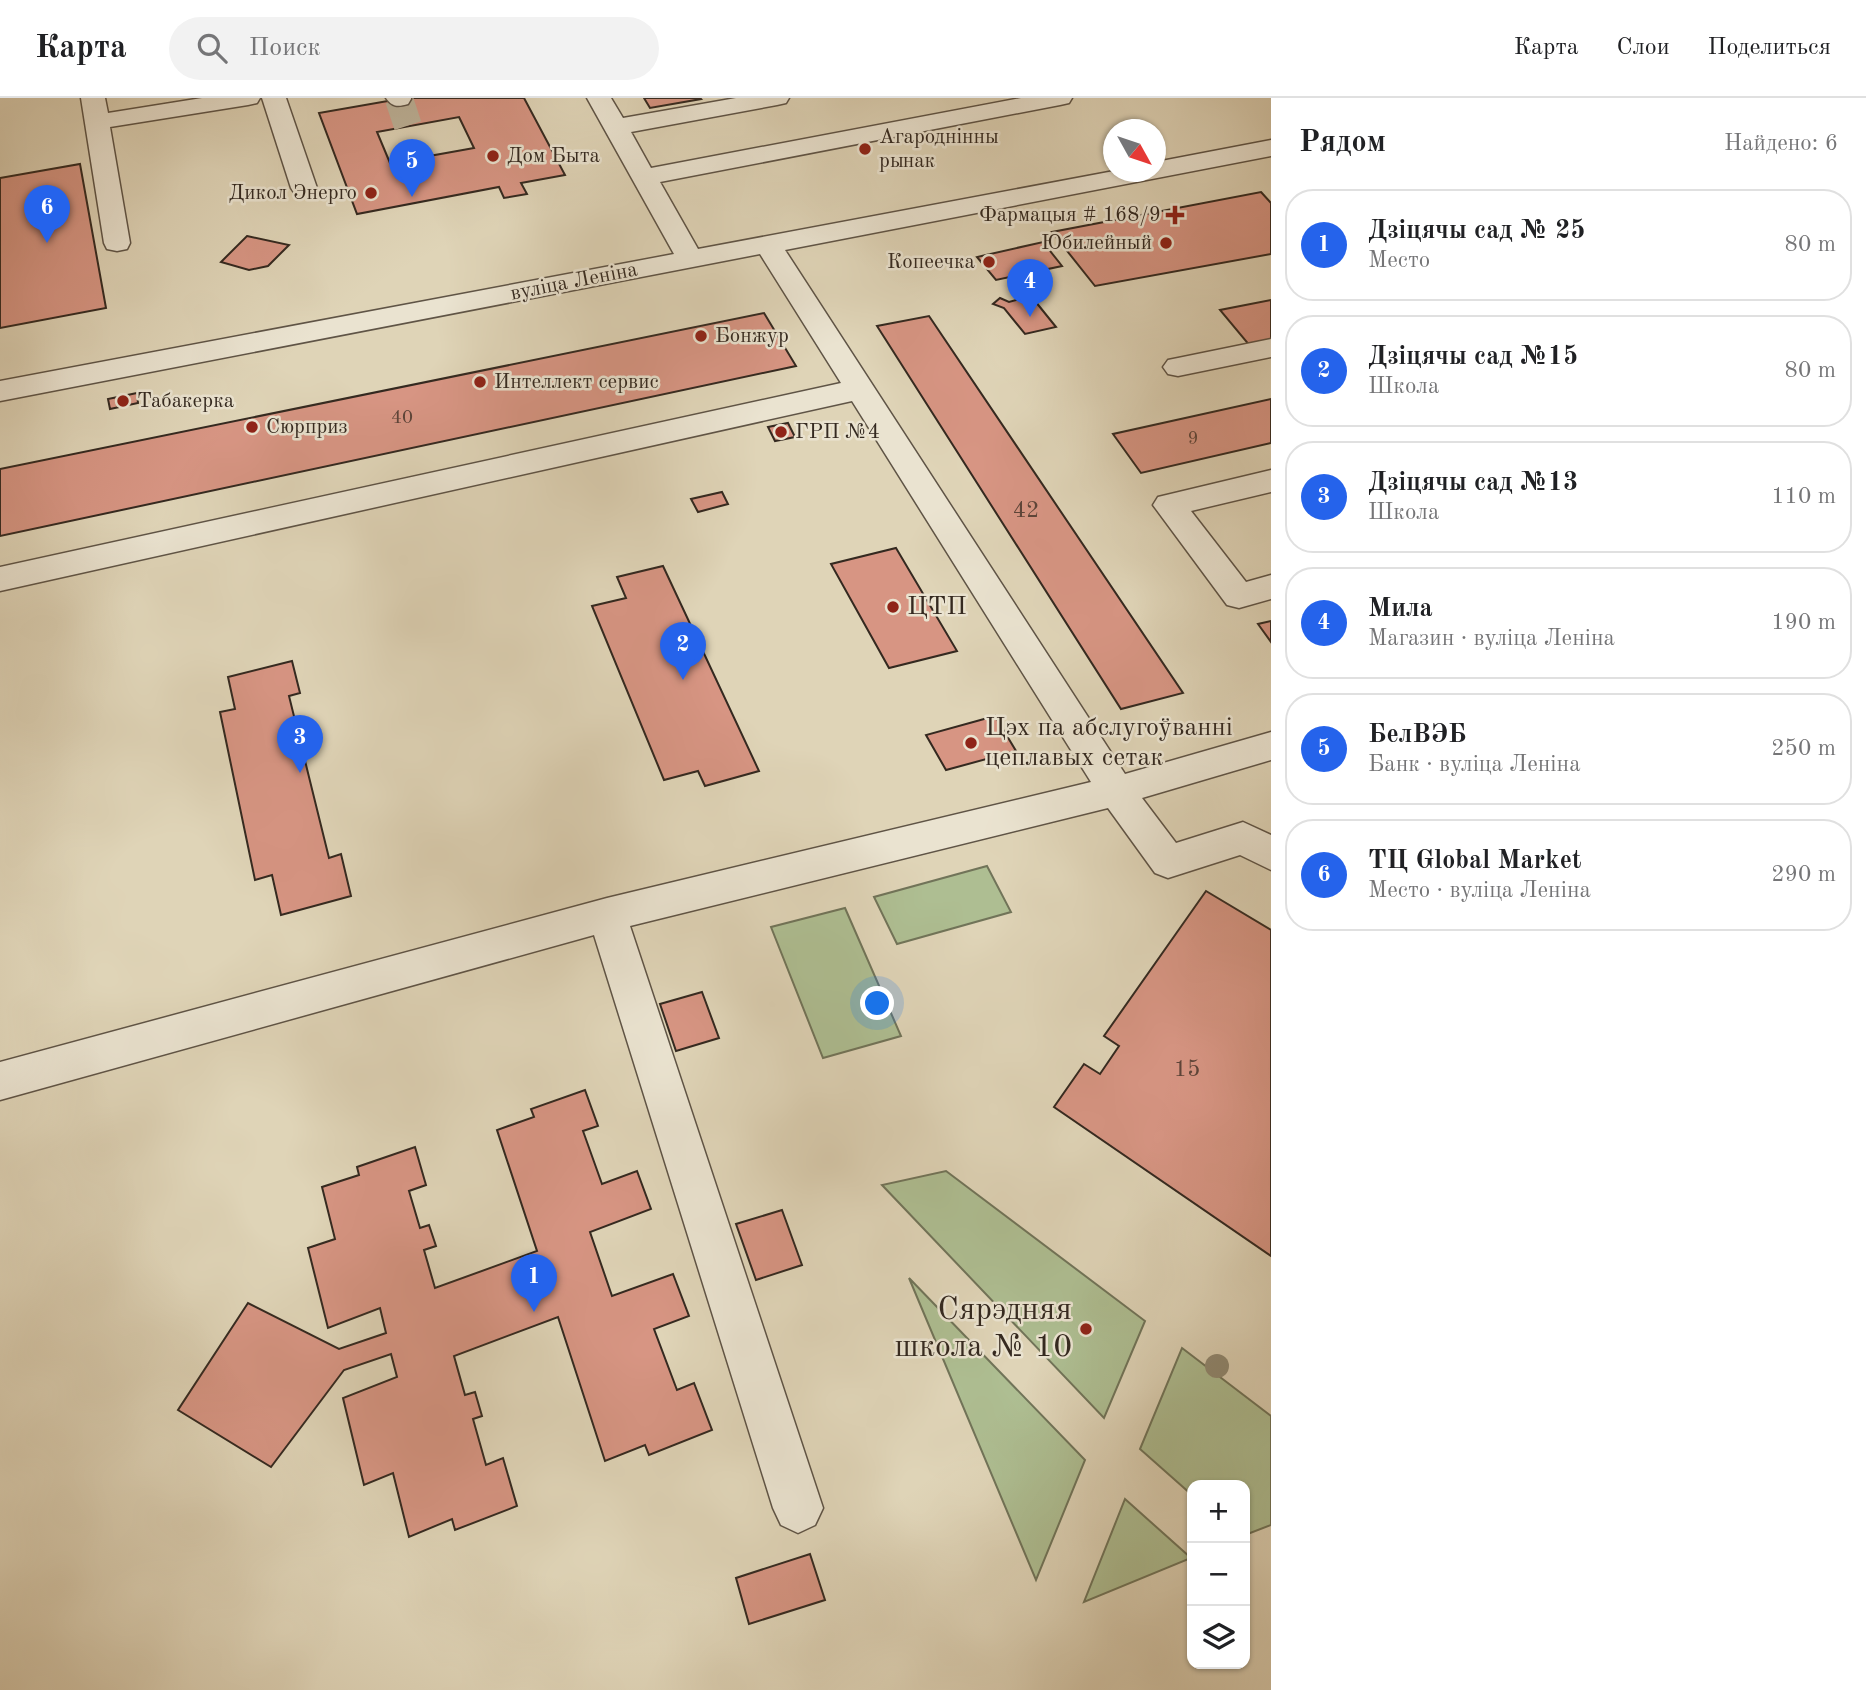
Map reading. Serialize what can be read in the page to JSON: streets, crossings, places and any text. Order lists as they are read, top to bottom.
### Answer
{
  "streets": {
    "street": ["вуліца Леніна"]
  },
  "places": {
    "other": [
      "Агароднінны рынак",
      "Дом Быта",
      "Дикол Энерго",
      "Юбилейный",
      "Копеечка",
      "Бонжур",
      "Интеллект сервис",
      "Табакерка",
      "Сюрприз",
      "ГРП №4",
      "ЦТП",
      "Цэх па абслугоўванні цеплавых сетак",
      "Сярэдняя школа № 10"
    ],
    "health": ["Фармацыя # 168/9"]
  },
  "house_numbers": [
    "40",
    "9",
    "42",
    "15"
  ],
  "north": "bottom right",
  "page": {
    "header": "Карта",
    "search": "Поиск",
    "nav": ["Карта", "Слои", "Поделиться"],
    "heading": ["Рядом", "Найдено: 6"],
    "pins": [
      "5",
      "6",
      "4",
      "2",
      "3",
      "1"
    ],
    "list": [
      {
        "mark": "1",
        "name": "Дзіцячы сад № 25",
        "note": "Место",
        "value": "80 m"
      },
      {
        "mark": "2",
        "name": "Дзіцячы сад №15",
        "note": "Школа",
        "value": "80 m"
      },
      {
        "mark": "3",
        "name": "Дзіцячы сад №13",
        "note": "Школа",
        "value": "110 m"
      },
      {
        "mark": "4",
        "name": "Мила",
        "note": "Магазин · вуліца Леніна",
        "value": "190 m"
      },
      {
        "mark": "5",
        "name": "БелВЭБ",
        "note": "Банк · вуліца Леніна",
        "value": "250 m"
      },
      {
        "mark": "6",
        "name": "ТЦ Global Market",
        "note": "Место · вуліца Леніна",
        "value": "290 m"
      }
    ],
    "map_buttons": ["+", "−"]
  }
}
